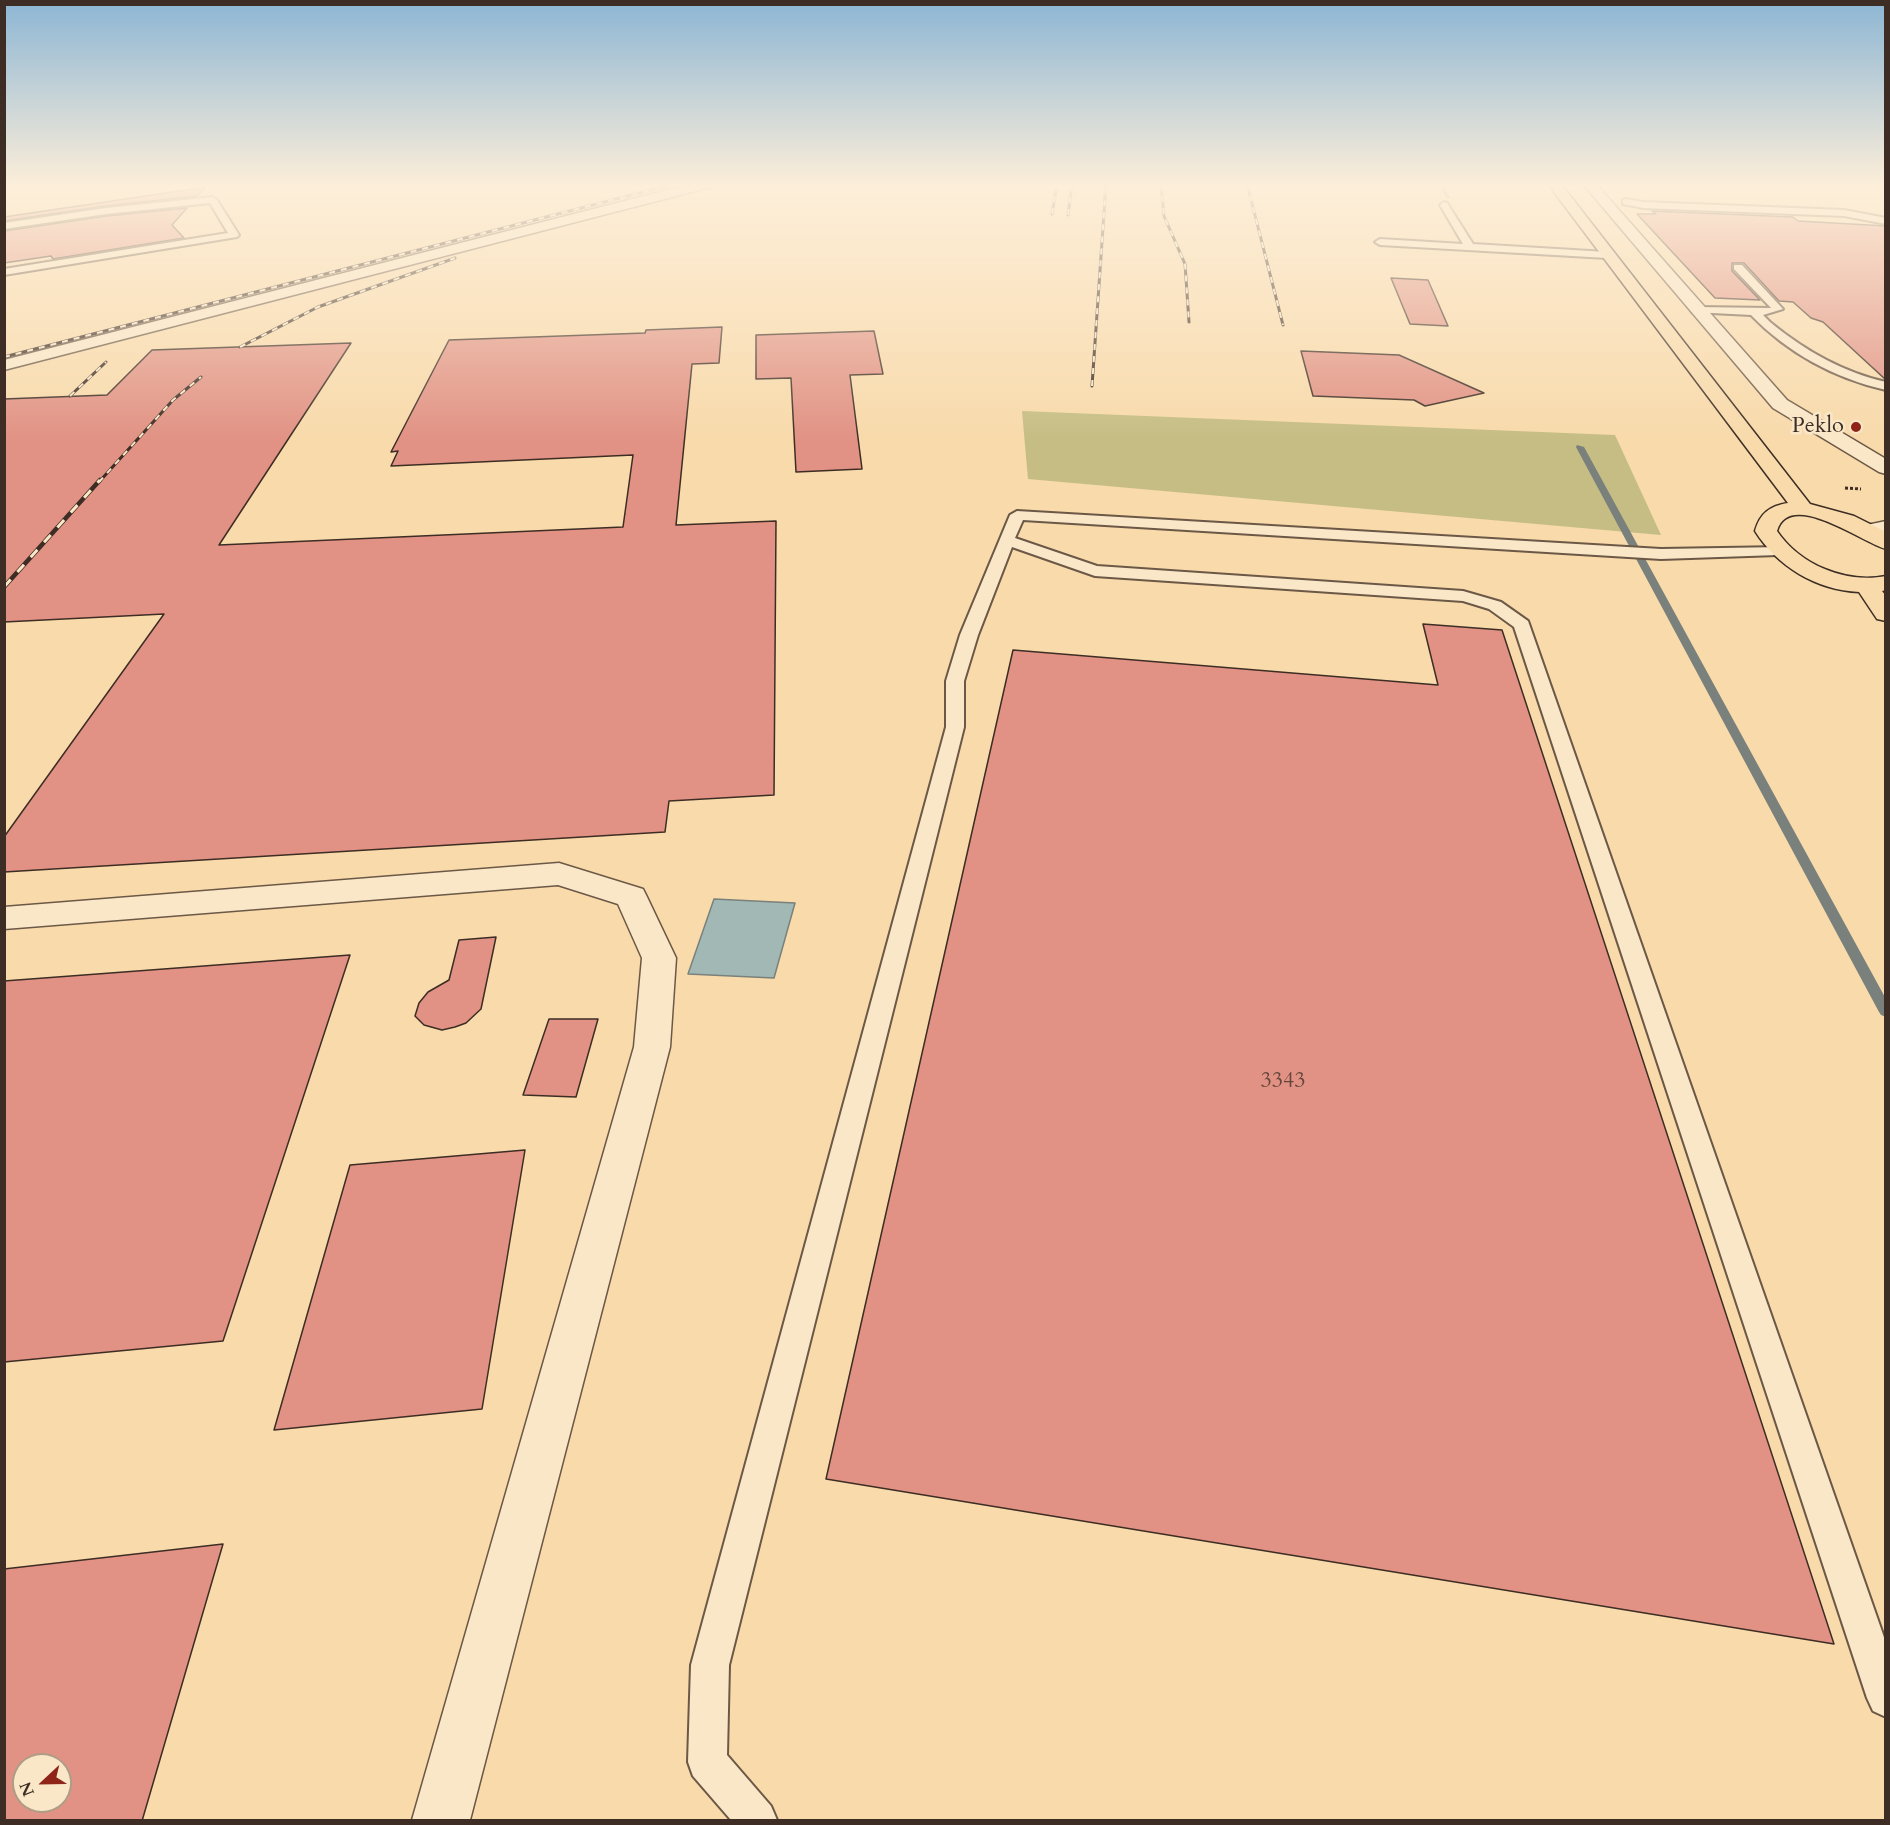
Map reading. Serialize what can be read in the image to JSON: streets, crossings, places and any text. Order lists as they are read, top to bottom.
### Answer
{
  "places": ["Peklo"],
  "house_numbers": ["3343"],
  "north": "left"
}
